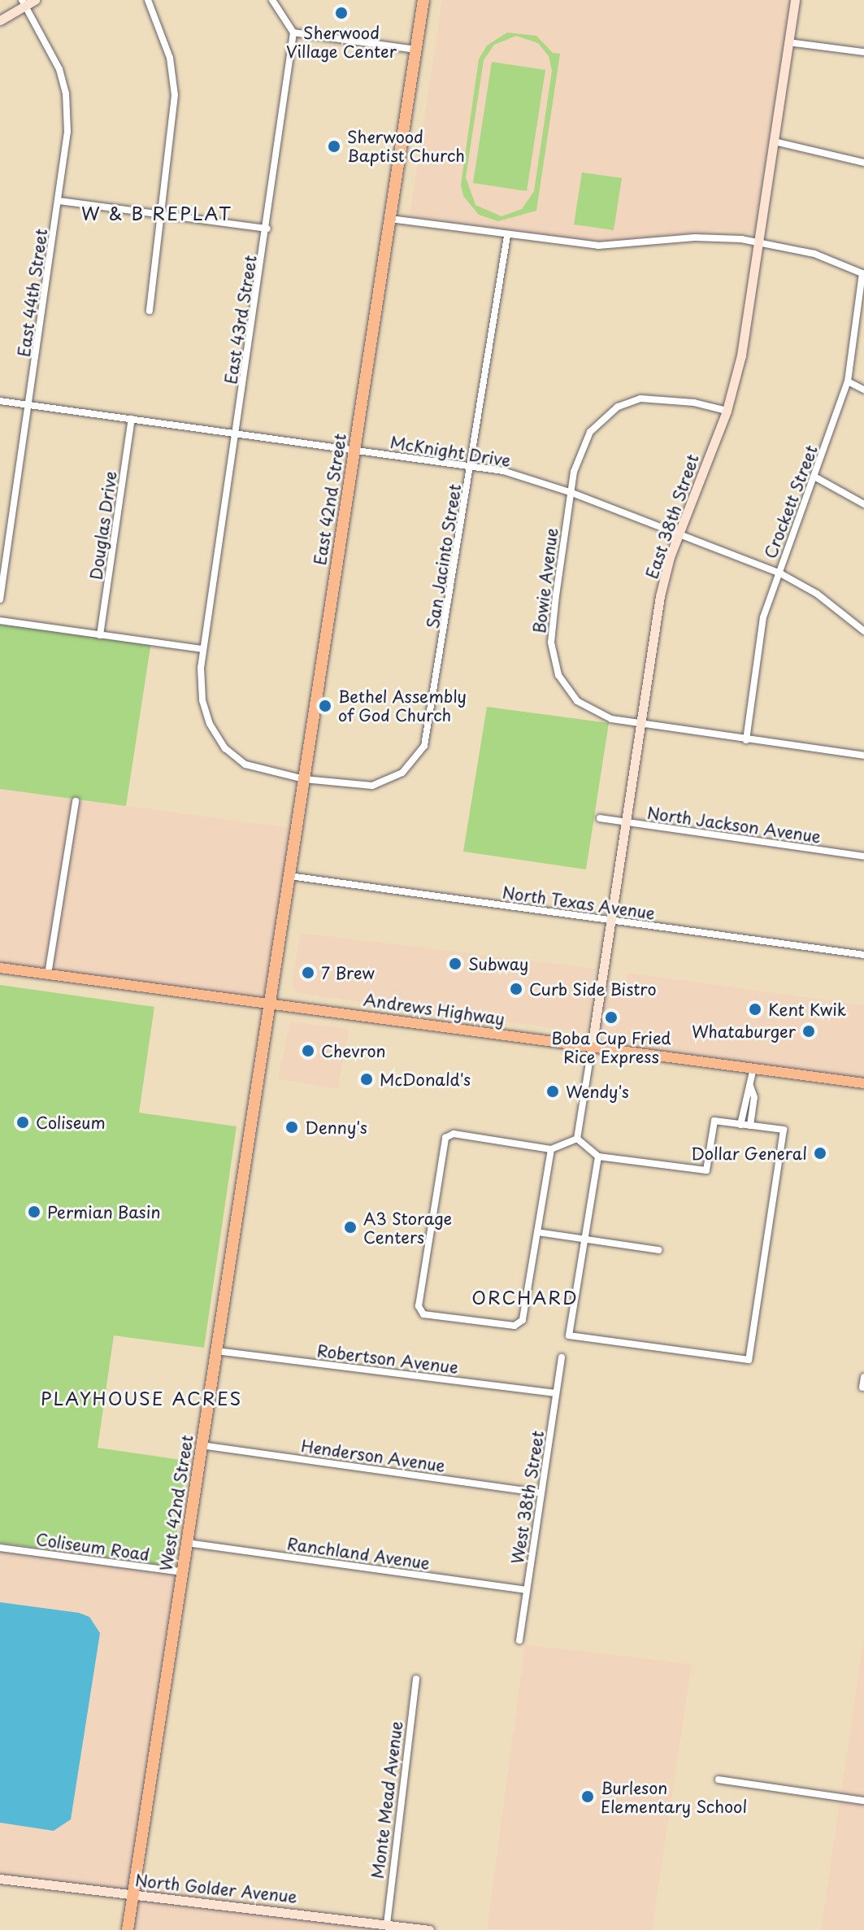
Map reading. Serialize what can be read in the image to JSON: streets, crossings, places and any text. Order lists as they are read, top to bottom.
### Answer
{
  "streets": {
    "highway": ["East 42nd Street", "West 42nd Street"],
    "main road": ["Andrews Highway"],
    "street": [
      "East 44th Street",
      "East 43rd Street",
      "McKnight Drive",
      "Crockett Street",
      "East 38th Street",
      "Douglas Drive",
      "San Jacinto Street",
      "Bowie Avenue",
      "North Jackson Avenue",
      "North Texas Avenue",
      "Robertson Avenue",
      "Henderson Avenue",
      "West 38th Street",
      "Coliseum Road",
      "Ranchland Avenue",
      "Monte Mead Avenue",
      "North Golder Avenue"
    ]
  },
  "crossings": [
    ["East 44th Street", "McKnight Drive"],
    ["East 43rd Street", "McKnight Drive"],
    ["East 43rd Street", "San Jacinto Street"],
    ["McKnight Drive", "East 42nd Street"],
    ["McKnight Drive", "Crockett Street"],
    ["McKnight Drive", "East 38th Street"],
    ["McKnight Drive", "Douglas Drive"],
    ["McKnight Drive", "San Jacinto Street"],
    ["McKnight Drive", "Bowie Avenue"],
    ["East 42nd Street", "San Jacinto Street"],
    ["East 42nd Street", "North Texas Avenue"],
    ["East 42nd Street", "Andrews Highway"],
    ["East 42nd Street", "West 42nd Street"],
    ["Crockett Street", "Bowie Avenue"],
    ["East 38th Street", "Bowie Avenue"],
    ["East 38th Street", "North Jackson Avenue"],
    ["East 38th Street", "North Texas Avenue"],
    ["East 38th Street", "Andrews Highway"],
    ["Andrews Highway", "West 42nd Street"],
    ["Robertson Avenue", "West 38th Street"],
    ["Robertson Avenue", "West 42nd Street"],
    ["Henderson Avenue", "West 38th Street"],
    ["Henderson Avenue", "West 42nd Street"],
    ["West 38th Street", "Ranchland Avenue"],
    ["West 42nd Street", "Coliseum Road"],
    ["West 42nd Street", "Ranchland Avenue"],
    ["West 42nd Street", "North Golder Avenue"],
    ["Monte Mead Avenue", "North Golder Avenue"]
  ],
  "districts": ["W & B REPLAT", "ORCHARD", "PLAYHOUSE ACRES"],
  "places": [
    "Sherwood Village Center",
    "Sherwood Baptist Church",
    "Bethel Assembly of God Church",
    "Subway",
    "7 Brew",
    "Curb Side Bistro",
    "Kent Kwik",
    "Boba Cup Fried Rice Express",
    "Whataburger",
    "Chevron",
    "McDonald's",
    "Wendy's",
    "Coliseum",
    "Denny's",
    "Dollar General",
    "Permian Basin",
    "A3 Storage Centers",
    "Burleson Elementary School"
  ]
}
